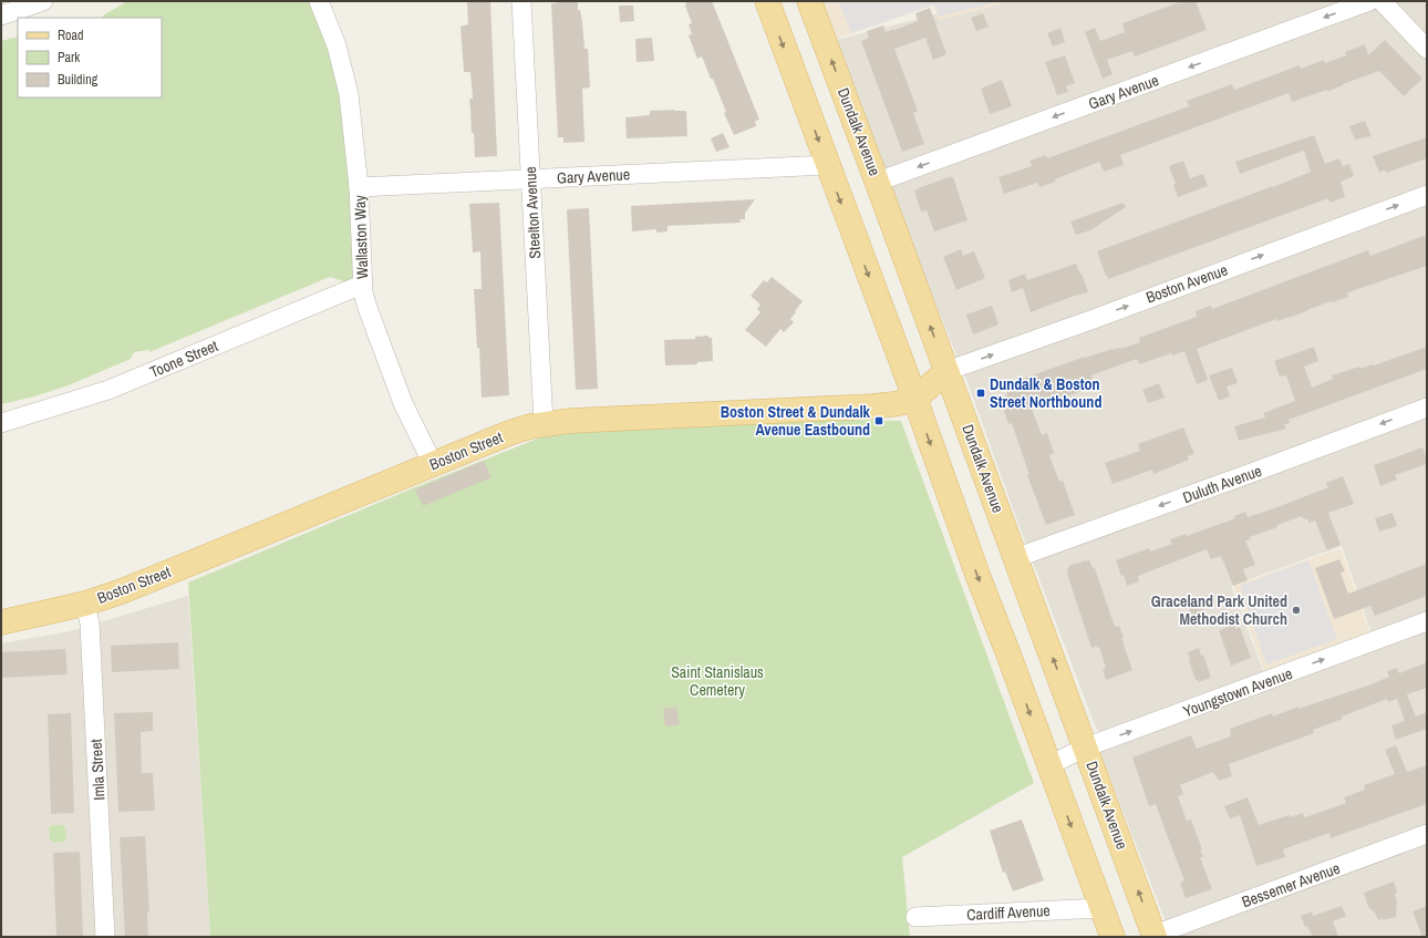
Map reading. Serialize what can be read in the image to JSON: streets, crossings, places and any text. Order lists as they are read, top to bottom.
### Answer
{
  "streets": {
    "main road": ["Dundalk Avenue", "Boston Street"],
    "street": [
      "Gary Avenue",
      "Steelton Avenue",
      "Wallaston Way",
      "Boston Avenue",
      "Toone Street",
      "Duluth Avenue",
      "Youngstown Avenue",
      "Imla Street",
      "Bessemer Avenue",
      "Cardiff Avenue"
    ]
  },
  "crossings": [
    ["Gary Avenue", "Dundalk Avenue"],
    ["Gary Avenue", "Steelton Avenue"],
    ["Gary Avenue", "Wallaston Way"],
    ["Dundalk Avenue", "Boston Avenue"],
    ["Dundalk Avenue", "Duluth Avenue"],
    ["Dundalk Avenue", "Youngstown Avenue"],
    ["Dundalk Avenue", "Bessemer Avenue"],
    ["Steelton Avenue", "Boston Street"],
    ["Wallaston Way", "Toone Street"],
    ["Wallaston Way", "Boston Street"],
    ["Boston Street", "Imla Street"]
  ],
  "one_way": [
    "Gary Avenue",
    "Boston Avenue",
    "Duluth Avenue",
    "Youngstown Avenue"
  ],
  "parks": ["Saint Stanislaus Cemetery"],
  "places": {
    "transit": ["Dundalk & Boston Street Northbound", "Boston Street & Dundalk Avenue Eastbound"],
    "other": ["Graceland Park United Methodist Church"]
  },
  "legend": ["Road", "Park", "Building"]
}
